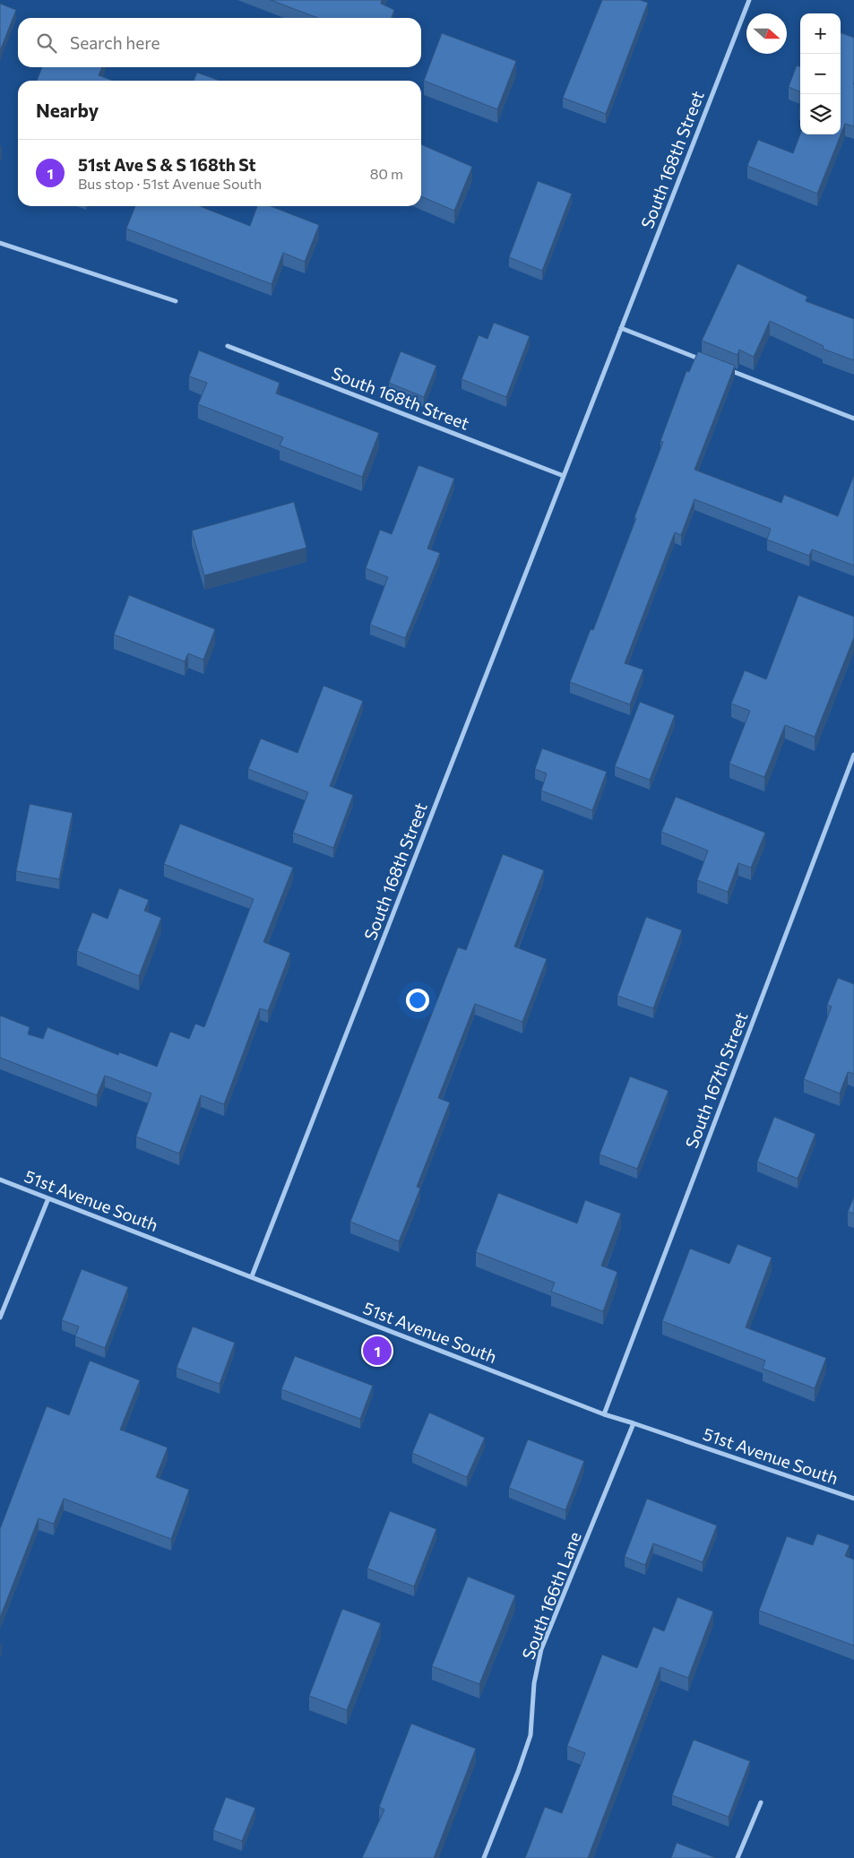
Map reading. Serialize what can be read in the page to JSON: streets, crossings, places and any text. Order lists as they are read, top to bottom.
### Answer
{
  "streets": {
    "street": [
      "South 168th Street",
      "South 167th Street",
      "51st Avenue South",
      "South 166th Lane"
    ]
  },
  "crossings": [
    ["South 168th Street", "51st Avenue South"],
    ["South 167th Street", "51st Avenue South"],
    ["51st Avenue South", "South 166th Lane"]
  ],
  "north": "right",
  "page": {
    "map_buttons": ["+", "−"],
    "search": "Search here",
    "heading": "Nearby",
    "list": [
      {
        "mark": "1",
        "name": "51st Ave S & S 168th St",
        "note": "Bus stop · 51st Avenue South",
        "value": "80 m"
      }
    ],
    "pins": "1"
  }
}
